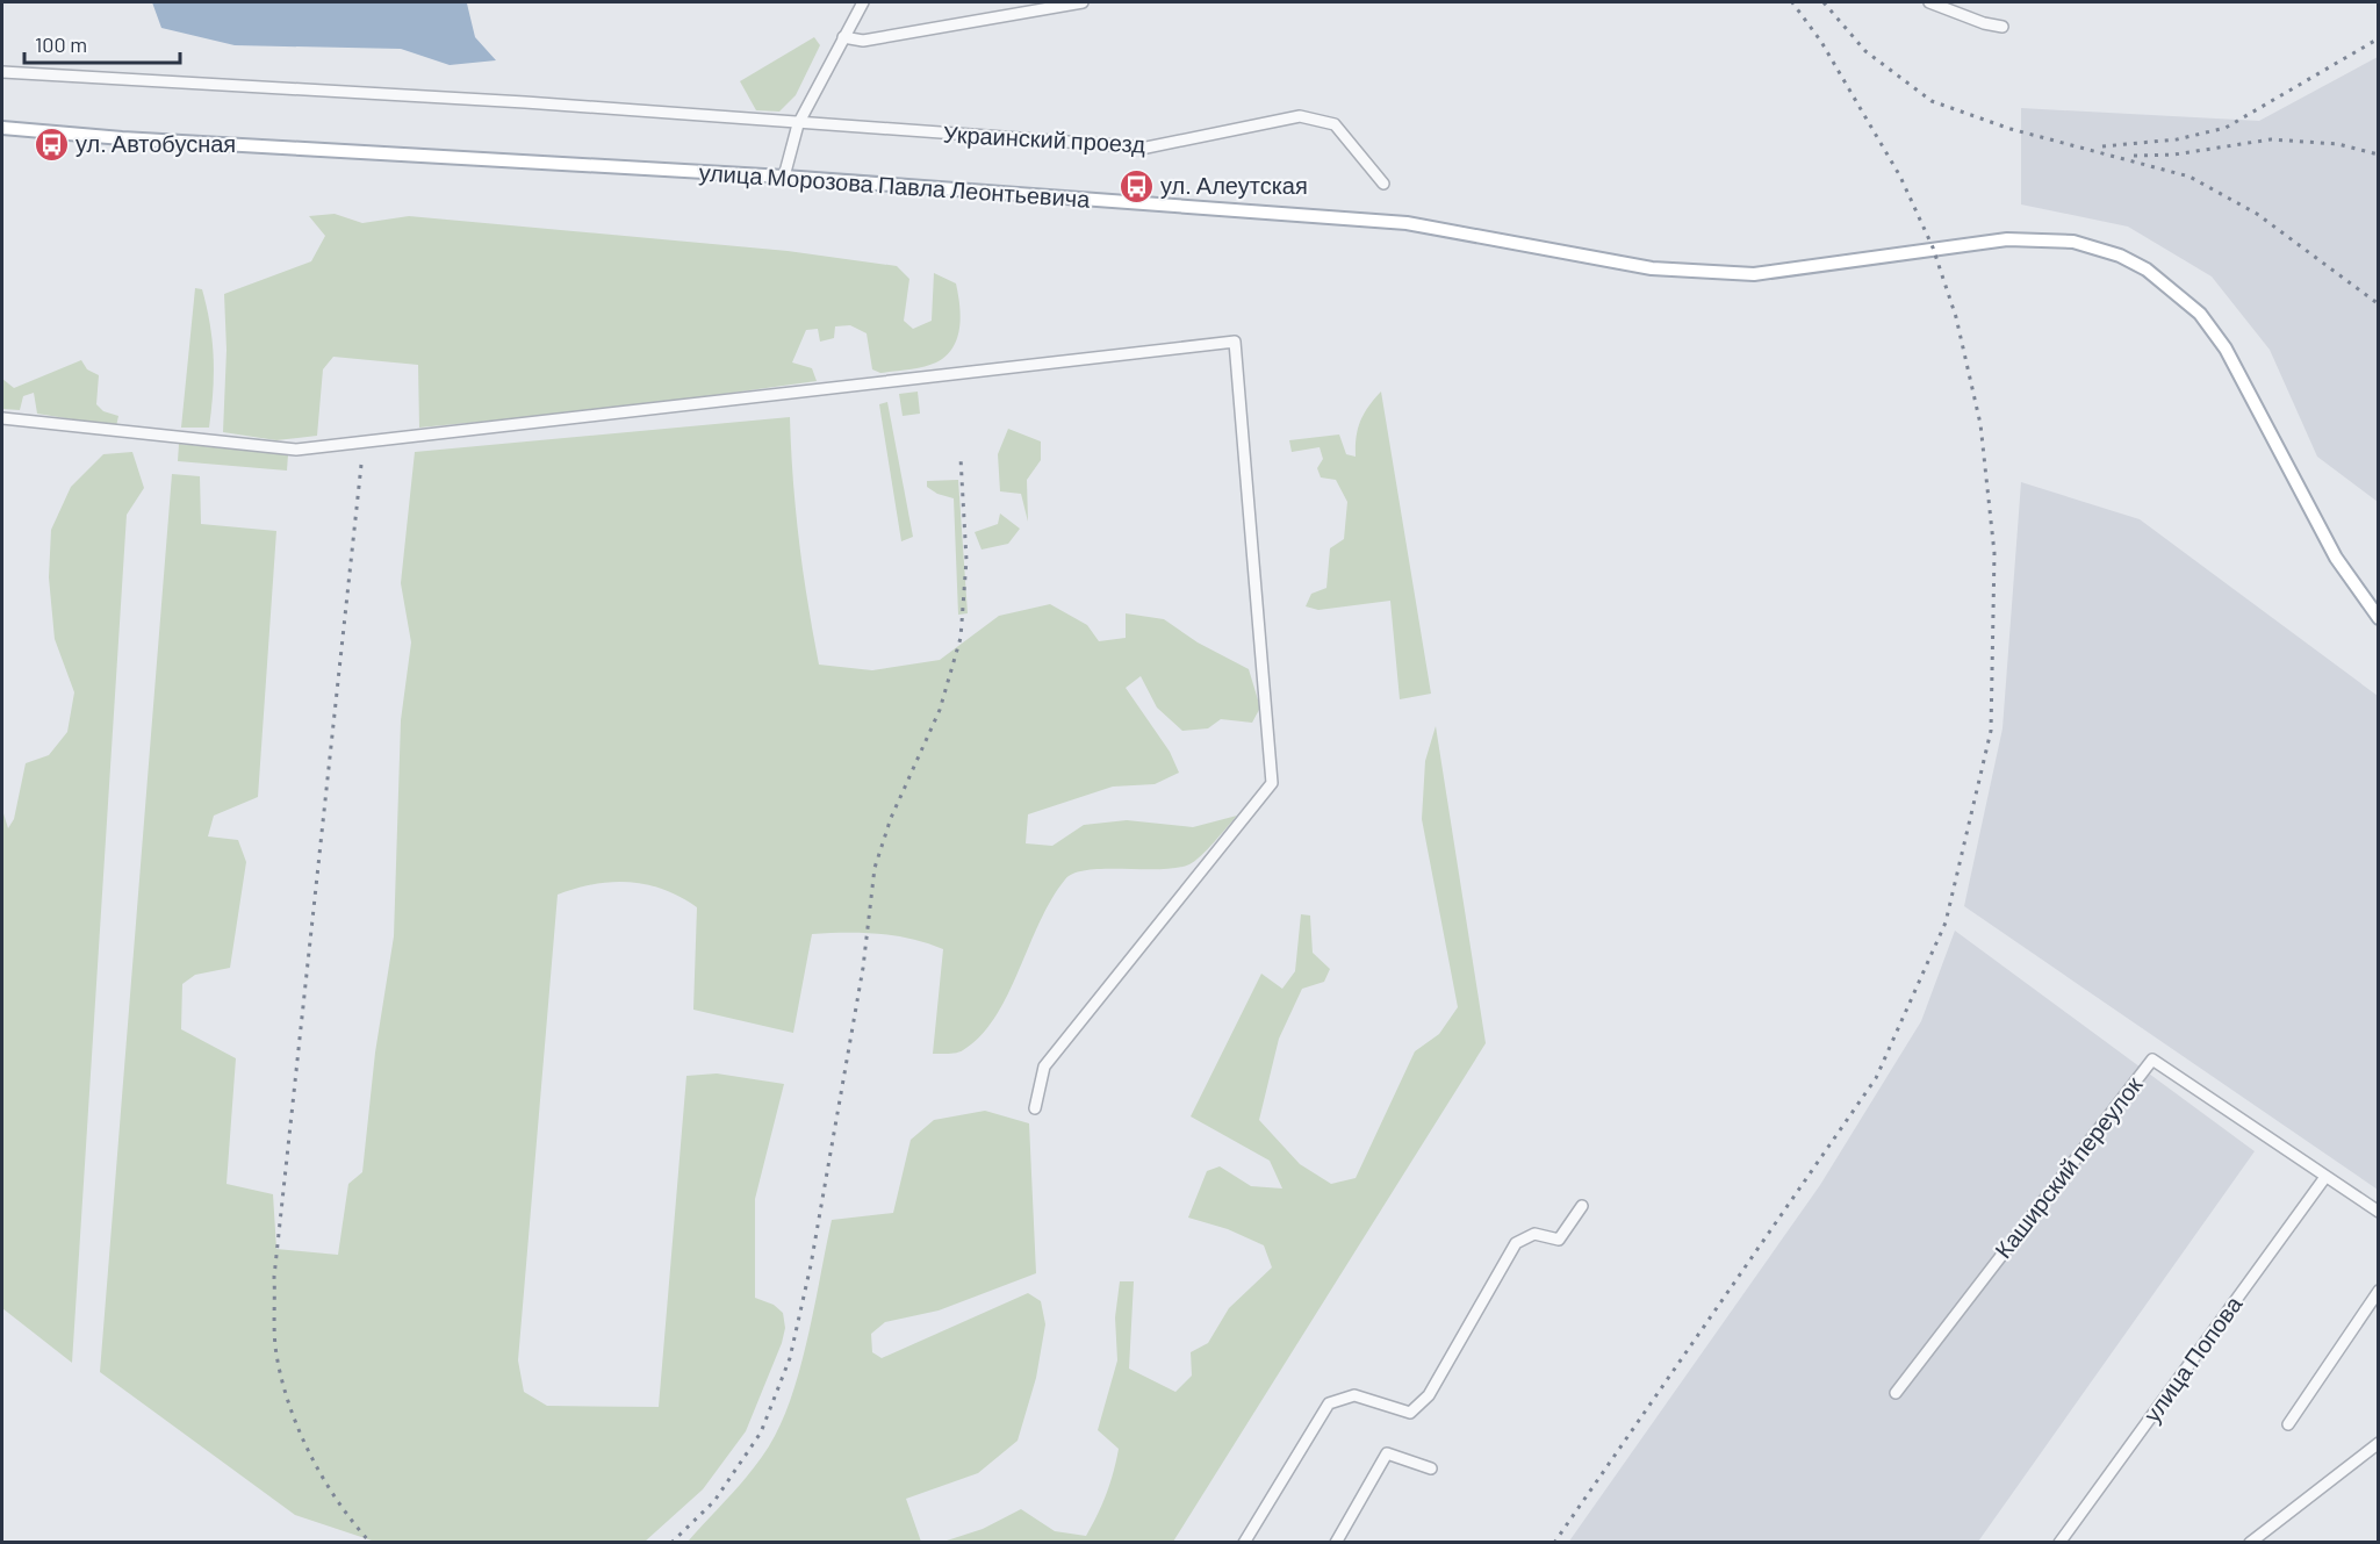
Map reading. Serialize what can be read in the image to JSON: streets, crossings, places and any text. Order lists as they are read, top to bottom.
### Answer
{
  "streets": {
    "main road": ["улица Морозова Павла Леонтьевича"],
    "street": ["Украинский проезд", "Каширский переулок", "улица Попова"]
  },
  "crossings": [
    ["Каширский переулок", "улица Попова"]
  ],
  "places": {
    "bus stop": ["ул. Автобусная", "ул. Алеутская"]
  },
  "scale_bar": "100 m"
}
